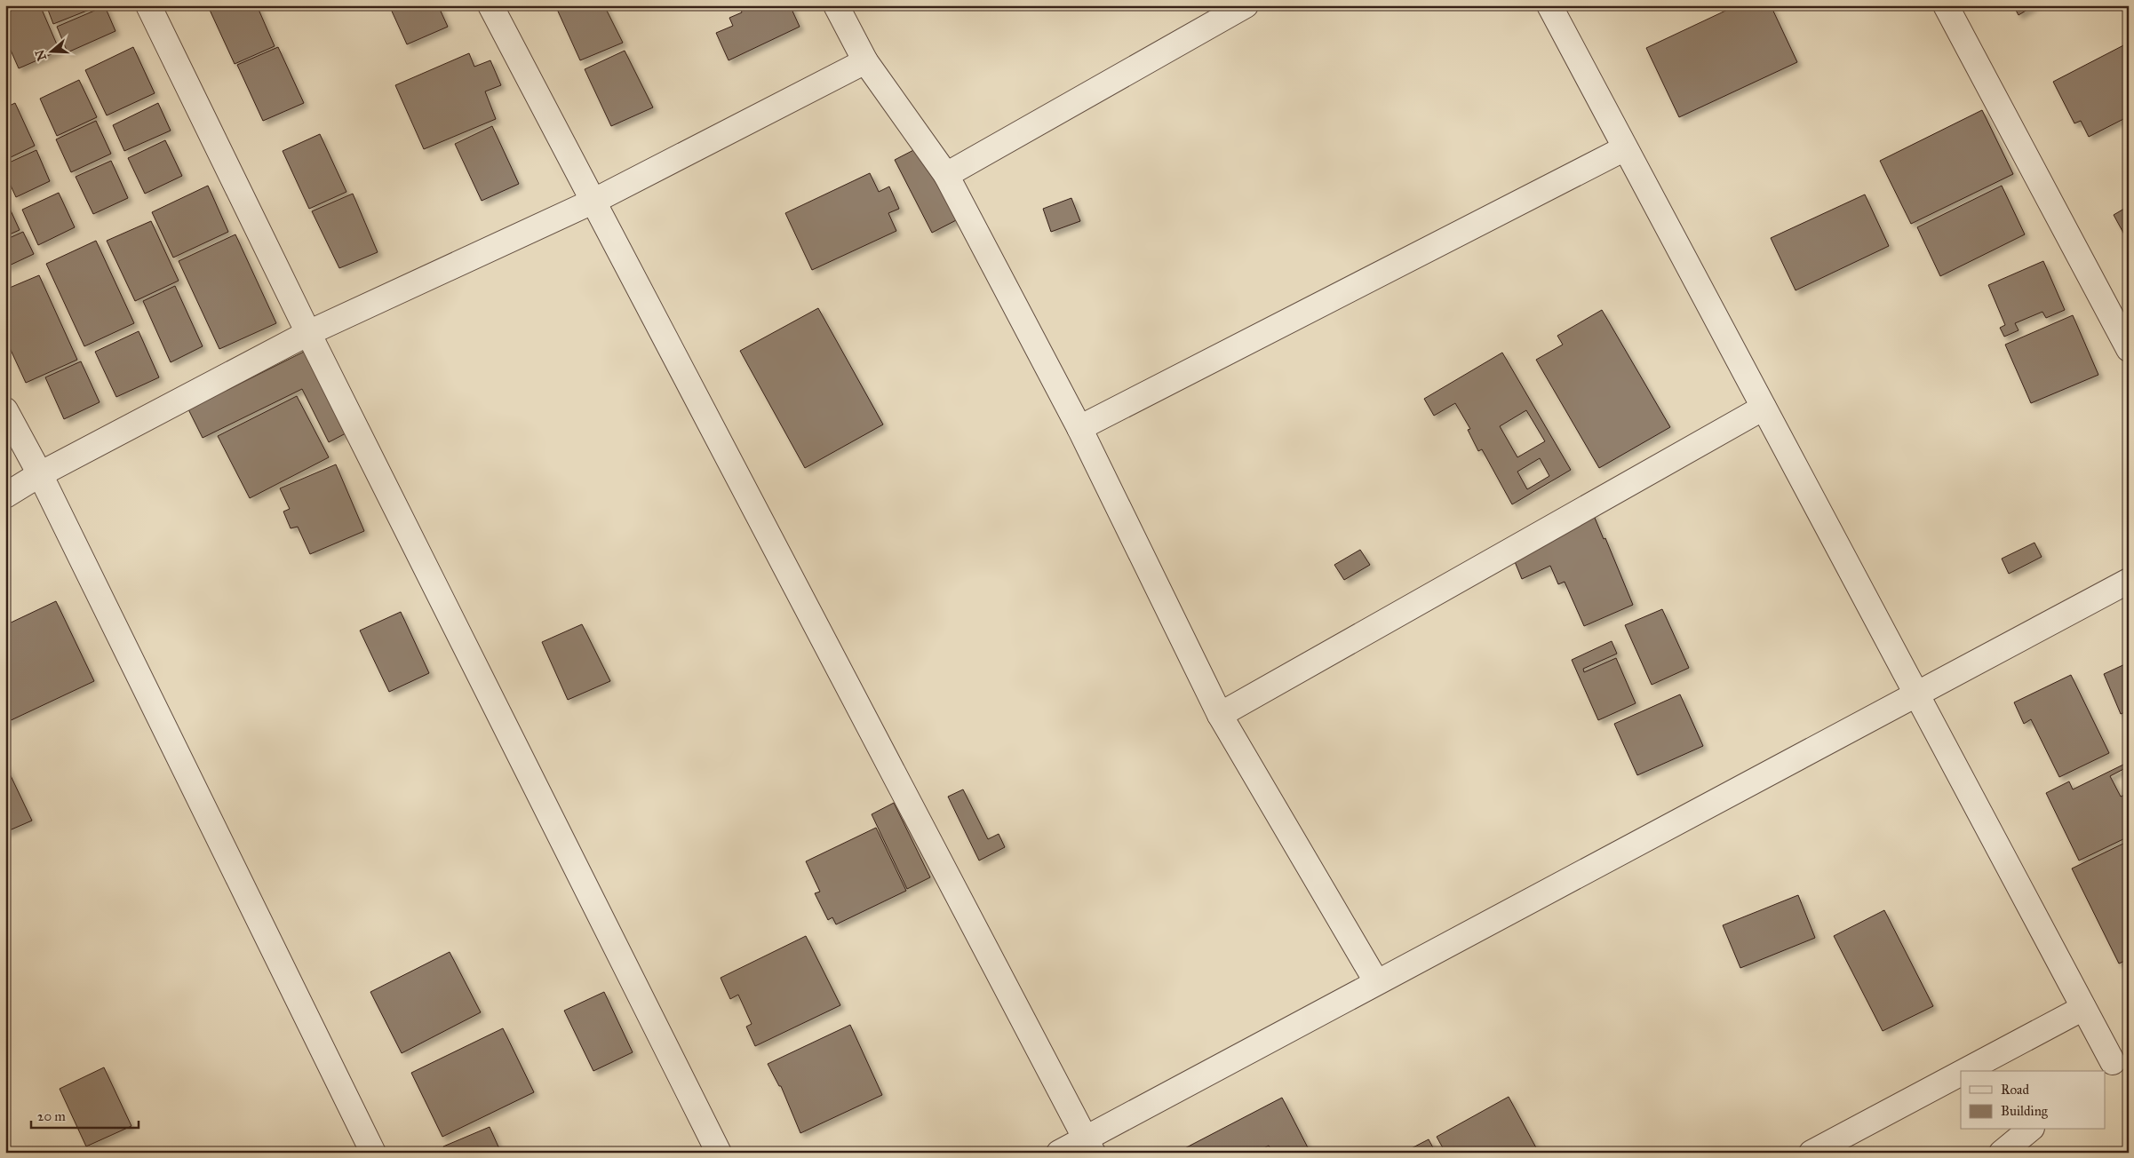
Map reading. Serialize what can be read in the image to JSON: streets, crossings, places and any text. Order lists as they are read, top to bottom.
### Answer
{
  "legend": ["Road", "Building"],
  "scale_bar": "20 m",
  "north": "left"
}
